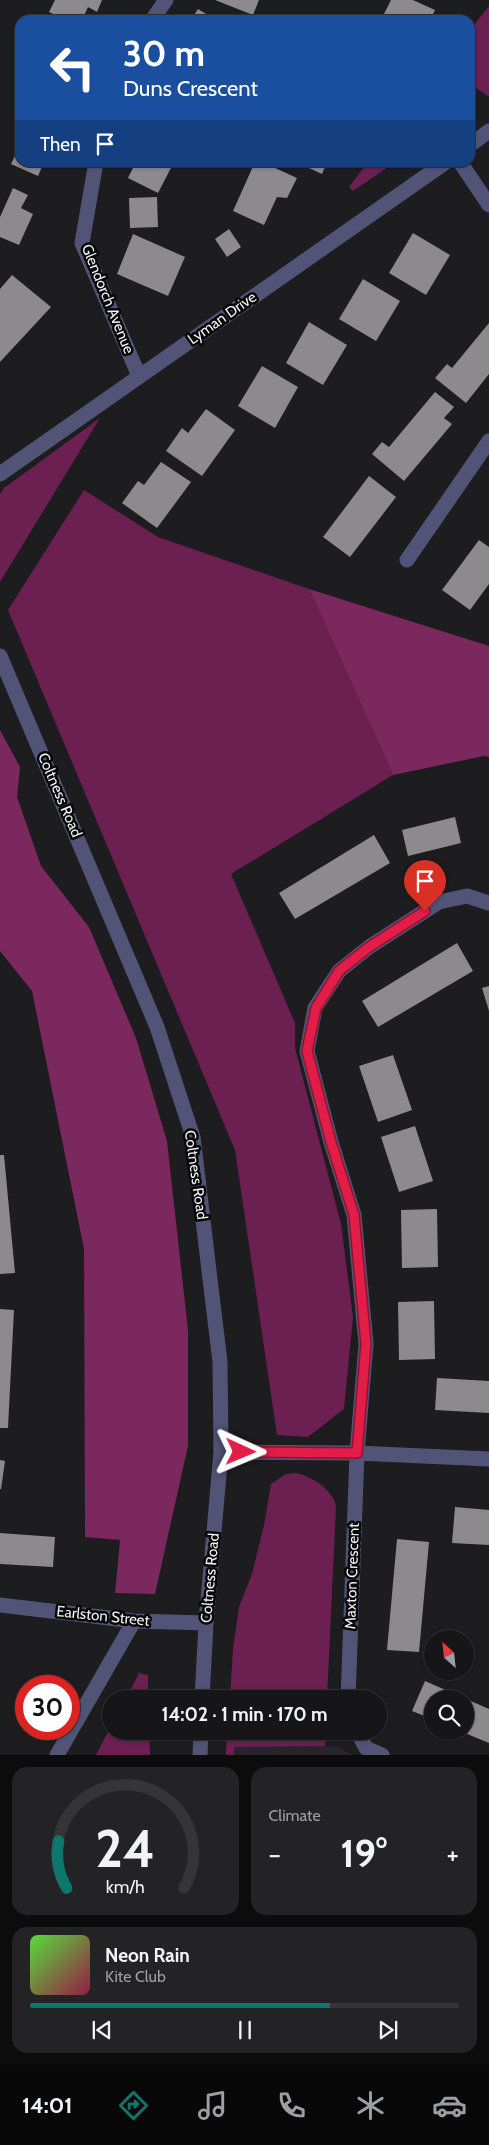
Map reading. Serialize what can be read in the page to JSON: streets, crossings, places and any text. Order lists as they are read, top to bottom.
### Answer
{
  "streets": {
    "street": [
      "Glendorch Avenue",
      "Lyman Drive",
      "Coltness Road",
      "Maxton Crescent",
      "Earlston Street"
    ]
  },
  "crossings": [
    ["Glendorch Avenue", "Lyman Drive"],
    ["Coltness Road", "Earlston Street"]
  ],
  "north": "top left",
  "page": {
    "turn": ["30 m", "Duns Crescent"],
    "then": "Then",
    "limit": "30",
    "trip": "14:02 · 1 min · 170 m",
    "tile": "Climate",
    "heat": ["−", "19°", "+"],
    "song": ["Neon Rain", "Kite Club"],
    "tabs": "14:01",
    "gauge": ["24", "km/h"]
  }
}
